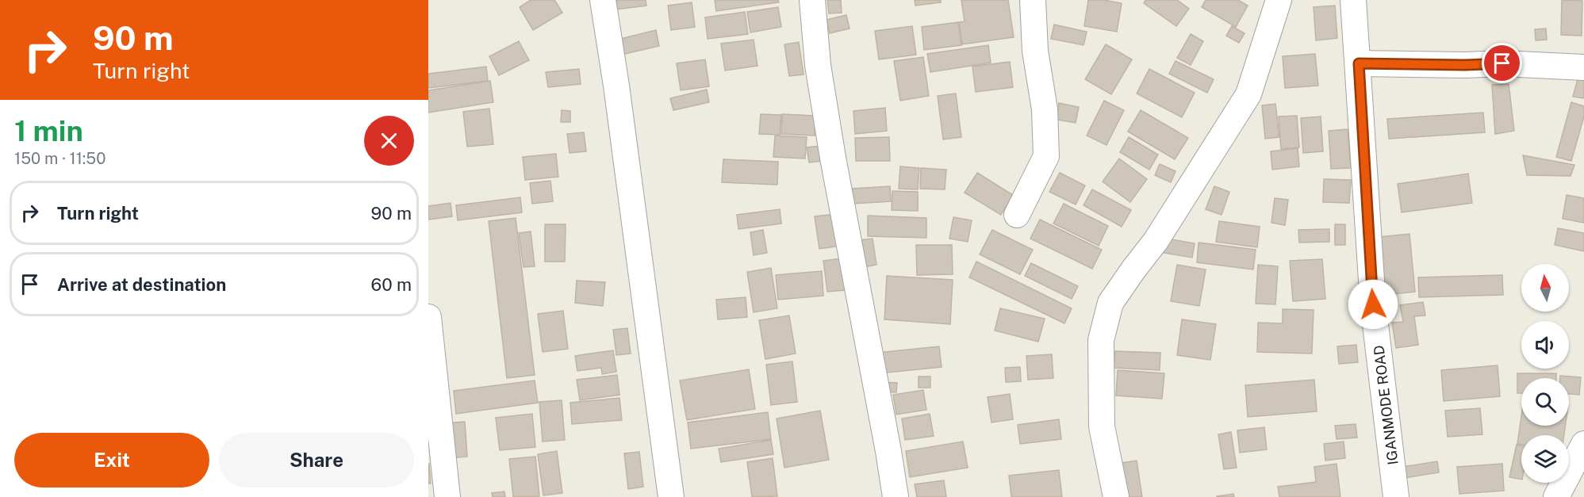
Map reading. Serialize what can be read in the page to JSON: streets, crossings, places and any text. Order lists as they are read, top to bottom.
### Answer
{
  "streets": {
    "street": ["IGANMODE ROAD"]
  },
  "north": "top",
  "page": {
    "turn": ["90 m", "Turn right"],
    "heading": ["1 min", "150 m · 11:50"],
    "list": [
      {
        "name": "Turn right",
        "value": "90 m"
      },
      {
        "name": "Arrive at destination",
        "value": "60 m"
      }
    ],
    "buttons": ["Exit", "Share"]
  }
}
